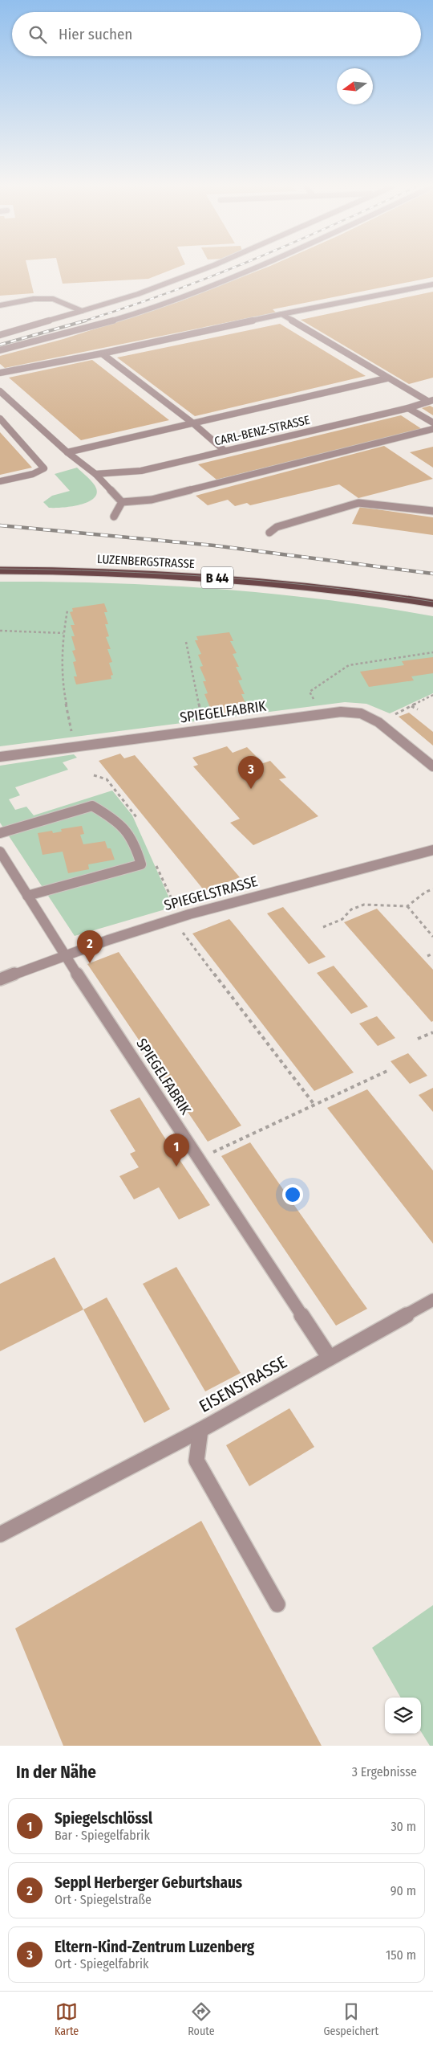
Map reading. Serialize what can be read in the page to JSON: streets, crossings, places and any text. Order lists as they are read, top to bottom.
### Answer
{
  "streets": {
    "main road": ["LUZENBERGSTRASSE", "B 44"],
    "street": [
      "CARL-BENZ-STRASSE",
      "SPIEGELFABRIK",
      "SPIEGELSTRASSE",
      "EISENSTRASSE"
    ]
  },
  "crossings": [
    ["SPIEGELFABRIK", "SPIEGELSTRASSE"],
    ["SPIEGELFABRIK", "EISENSTRASSE"]
  ],
  "north": "left",
  "page": {
    "search": "Hier suchen",
    "pins": ["3", "2", "1"],
    "heading": ["In der Nähe", "3 Ergebnisse"],
    "list": [
      {
        "mark": "1",
        "name": "Spiegelschlössl",
        "note": "Bar · Spiegelfabrik",
        "value": "30 m"
      },
      {
        "mark": "2",
        "name": "Seppl Herberger Geburtshaus",
        "note": "Ort · Spiegelstraße",
        "value": "90 m"
      },
      {
        "mark": "3",
        "name": "Eltern-Kind-Zentrum Luzenberg",
        "note": "Ort · Spiegelfabrik",
        "value": "150 m"
      }
    ],
    "nav": ["Karte", "Route", "Gespeichert"]
  }
}
